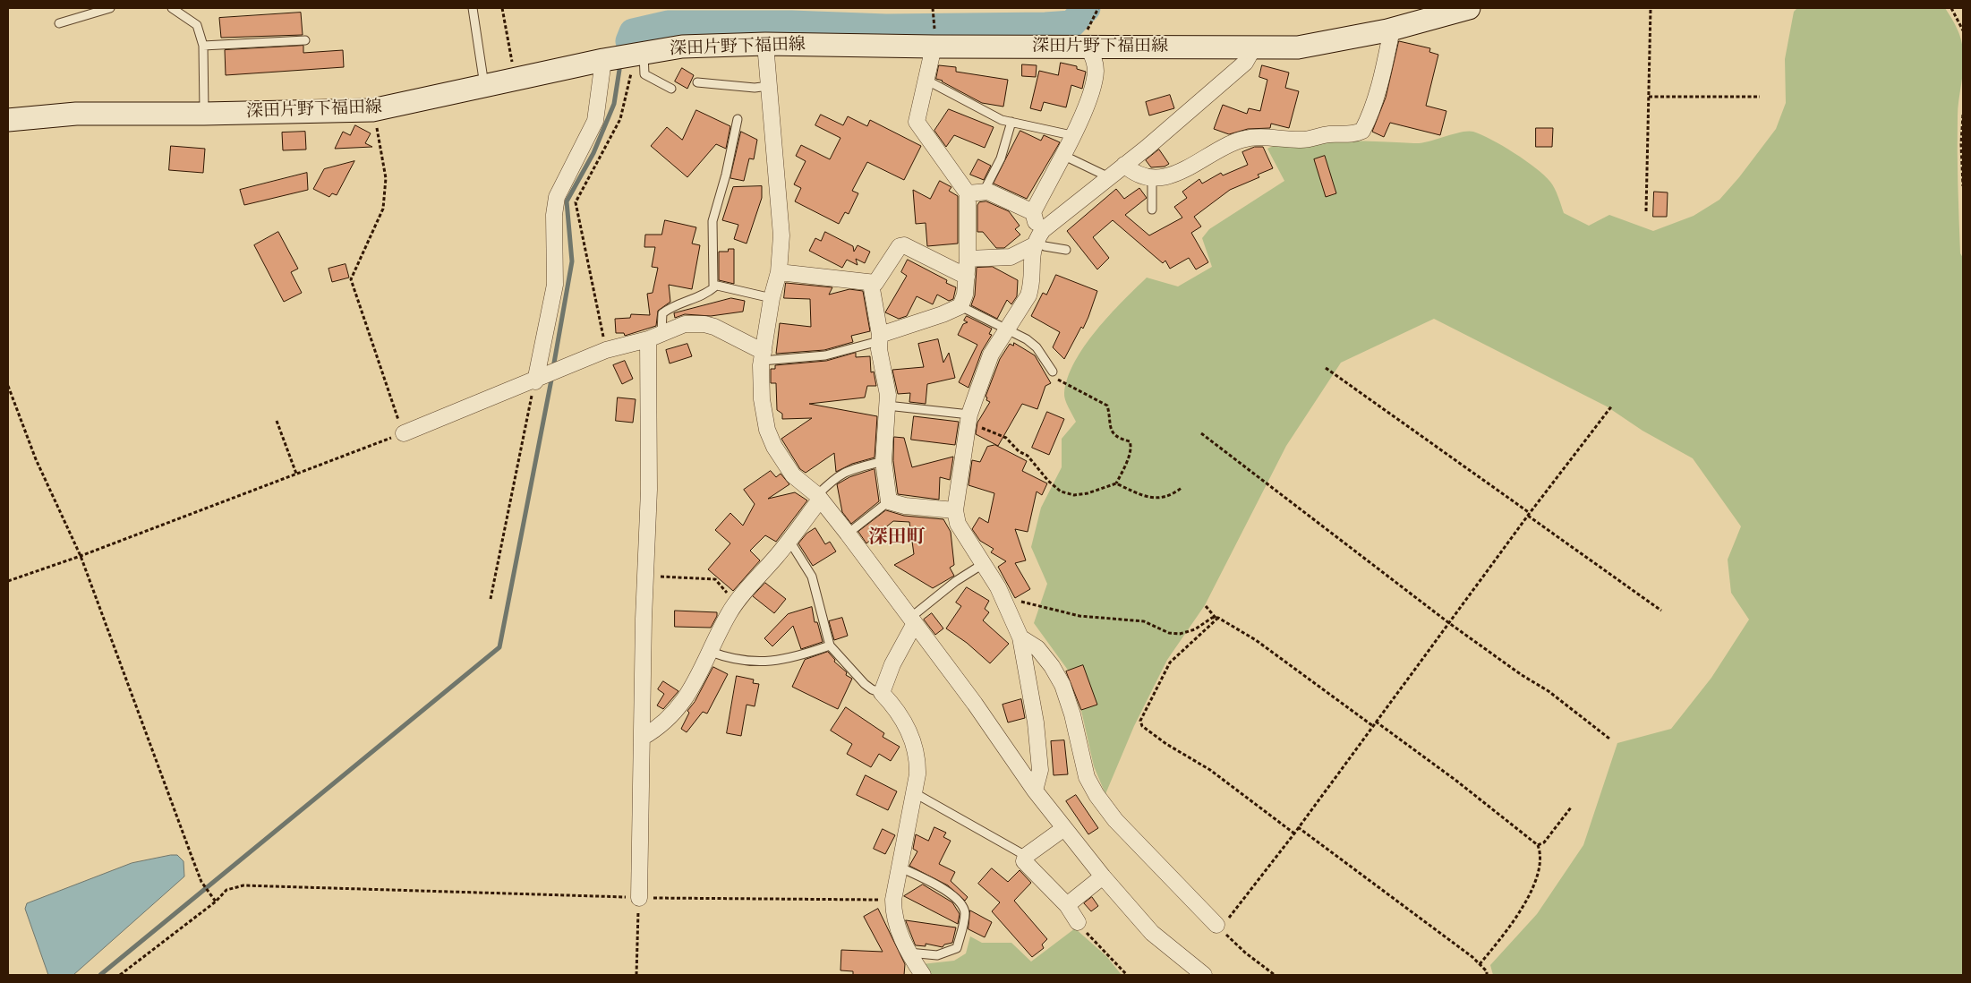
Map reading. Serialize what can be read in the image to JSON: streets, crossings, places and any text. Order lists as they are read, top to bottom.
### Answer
{
  "streets": {
    "main road": ["深田片野下福田線"]
  },
  "districts": ["深田町"]
}
